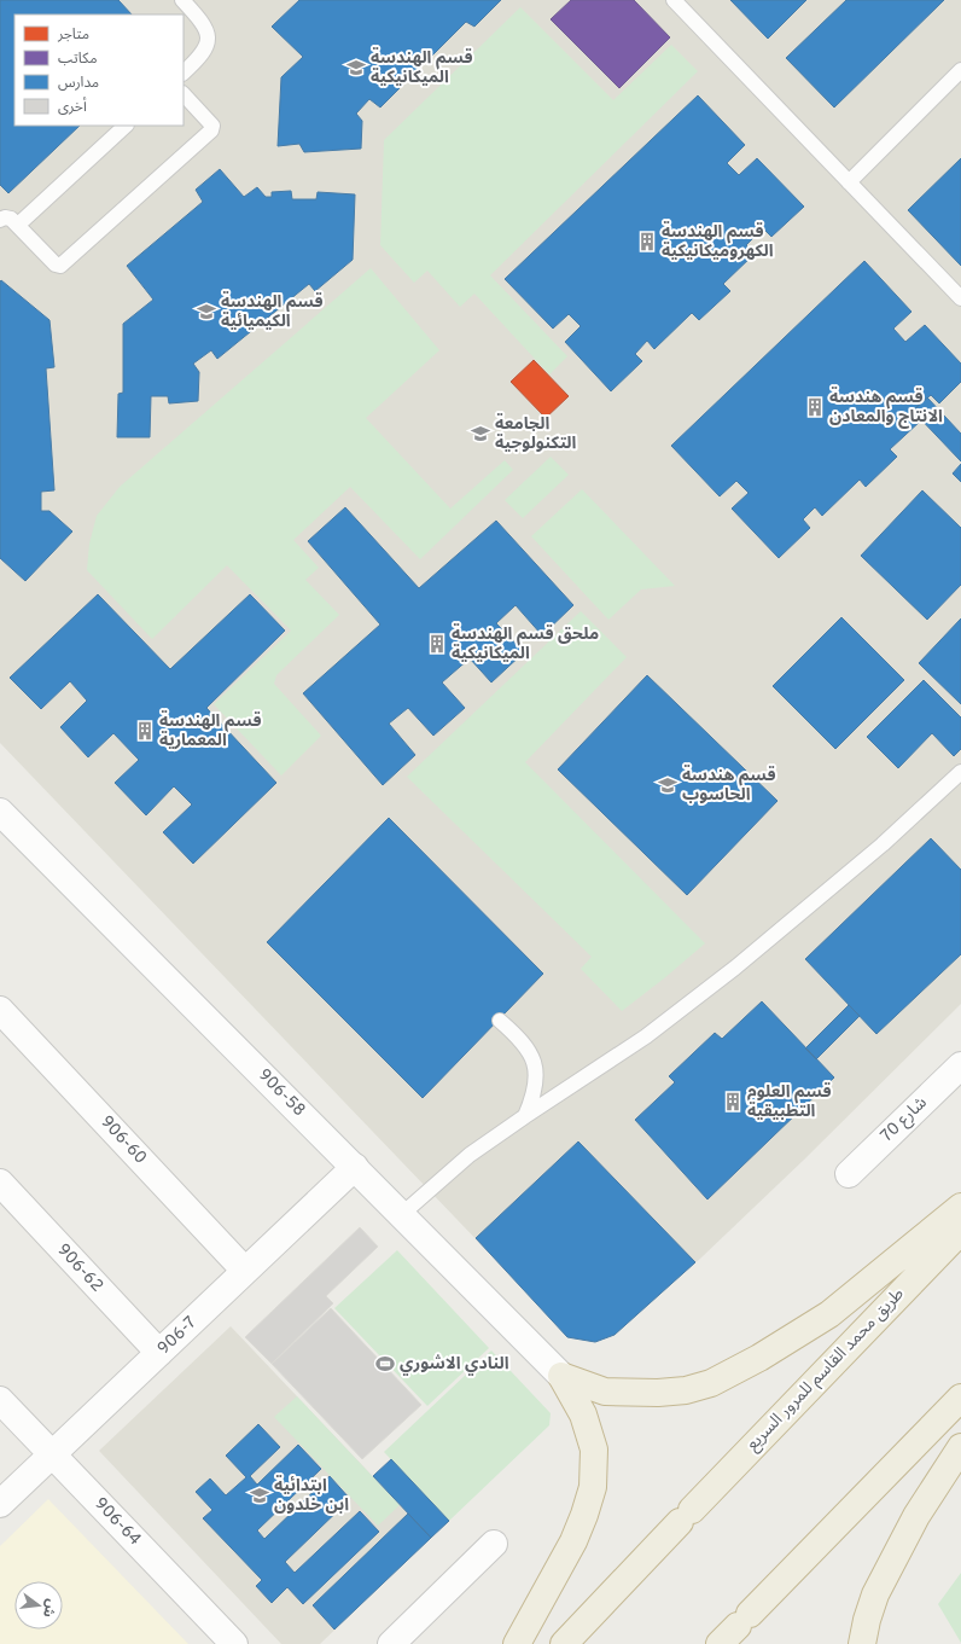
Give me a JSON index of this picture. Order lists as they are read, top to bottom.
{
  "streets": {
    "highway": ["طريق محمد القاسم للمرور السريع"],
    "street": [
      "906-58",
      "شارع 70",
      "906-60",
      "906-62",
      "906-7",
      "906-64"
    ]
  },
  "crossings": [
    ["906-58", "906-7"],
    ["906-60", "906-7"],
    ["906-62", "906-7"],
    ["906-7", "906-64"]
  ],
  "places": {
    "school or university": [
      "قسم الهندسة الميكانيكية",
      "قسم الهندسة الكيميائية",
      "الجامعة التكنولوجية",
      "قسم هندسة الحاسوب",
      "ابتدائية ابن خلدون"
    ],
    "building": [
      "قسم الهندسة الكهروميكانيكية",
      "قسم هندسة الانتاج والمعادن",
      "ملحق قسم الهندسة الميكانيكية",
      "قسم الهندسة المعمارية",
      "قسم العلوم التطبيقية"
    ],
    "sports": ["النادي الاشوري"]
  },
  "legend": [
    "متاجر",
    "مكاتب",
    "مدارس",
    "أخرى"
  ],
  "north": "right"
}
